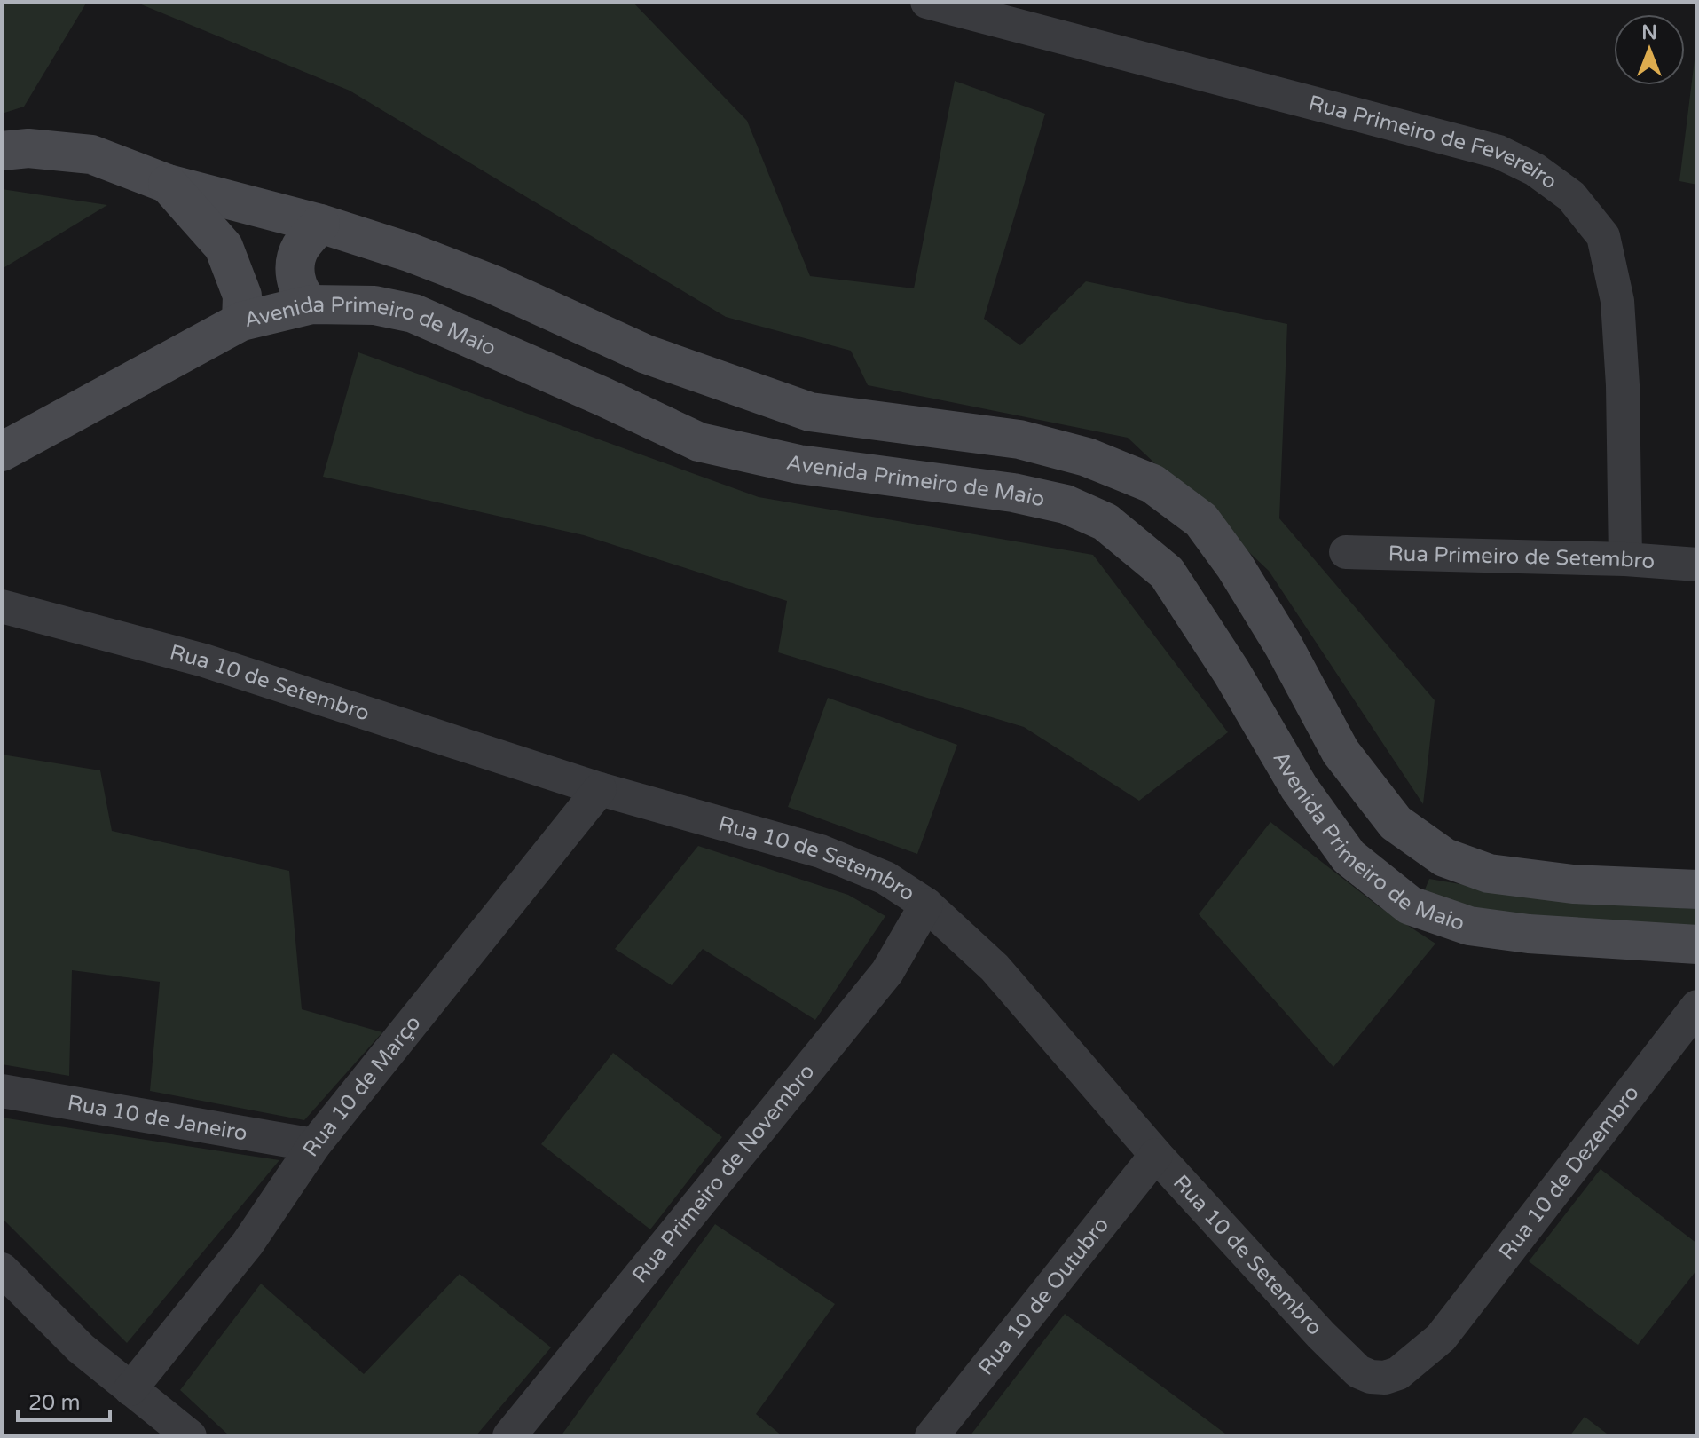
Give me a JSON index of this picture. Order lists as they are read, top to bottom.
{
  "streets": {
    "main road": ["Avenida Primeiro de Maio"],
    "street": [
      "Rua Primeiro de Fevereiro",
      "Rua Primeiro de Setembro",
      "Rua 10 de Setembro",
      "Rua 10 de Março",
      "Rua 10 de Janeiro",
      "Rua 10 de Dezembro",
      "Rua Primeiro de Novembro",
      "Rua 10 de Outubro"
    ]
  },
  "crossings": [
    ["Rua Primeiro de Fevereiro", "Rua Primeiro de Setembro"],
    ["Rua 10 de Setembro", "Rua 10 de Março"],
    ["Rua 10 de Setembro", "Rua 10 de Dezembro"],
    ["Rua 10 de Setembro", "Rua Primeiro de Novembro"],
    ["Rua 10 de Setembro", "Rua 10 de Outubro"],
    ["Rua 10 de Março", "Rua 10 de Janeiro"]
  ],
  "scale_bar": "20 m",
  "north": "top"
}
